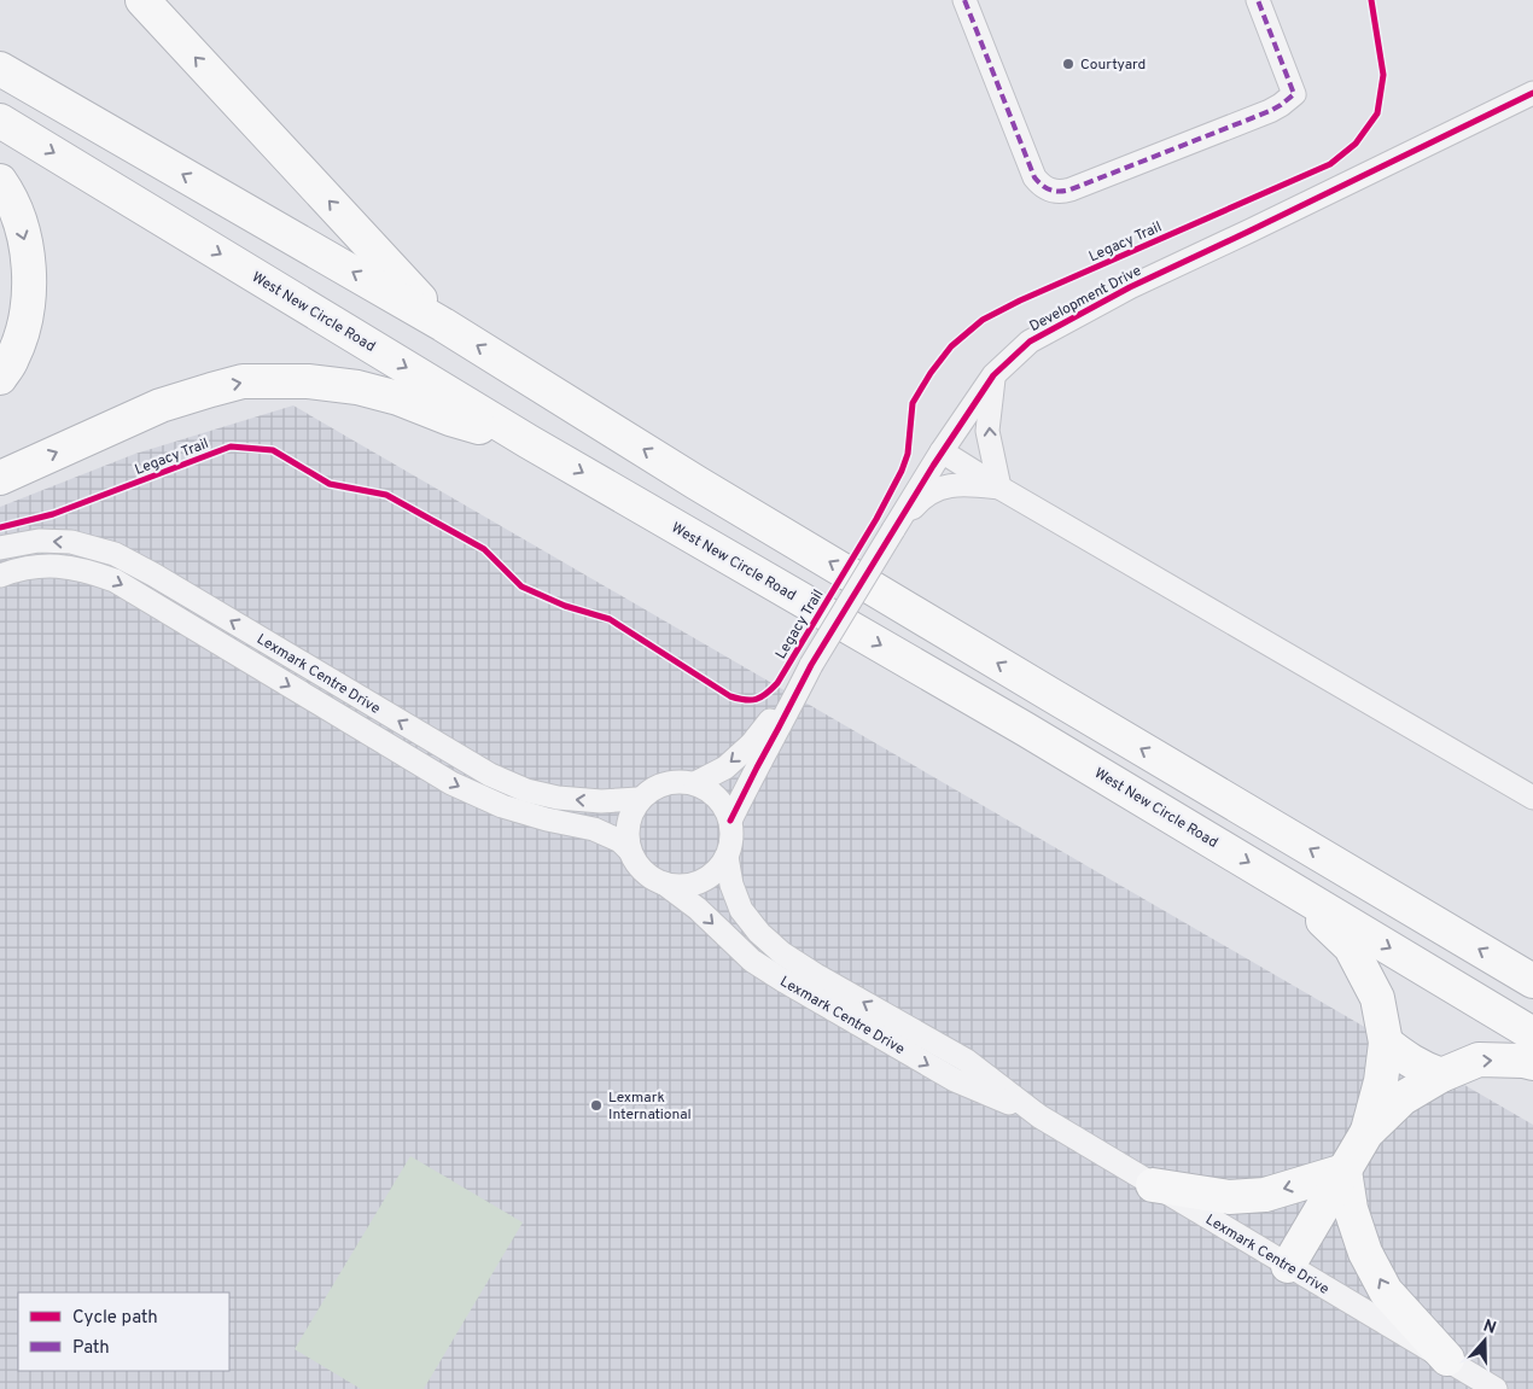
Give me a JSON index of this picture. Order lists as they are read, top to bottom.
{
  "streets": {
    "highway": ["West New Circle Road"],
    "street": ["Development Drive", "Lexmark Centre Drive"],
    "cycle path": ["Legacy Trail"]
  },
  "crossings": [
    ["Development Drive", "Lexmark Centre Drive"]
  ],
  "places": ["Courtyard", "Lexmark International"],
  "legend": ["Cycle path", "Path"],
  "north": "top"
}
